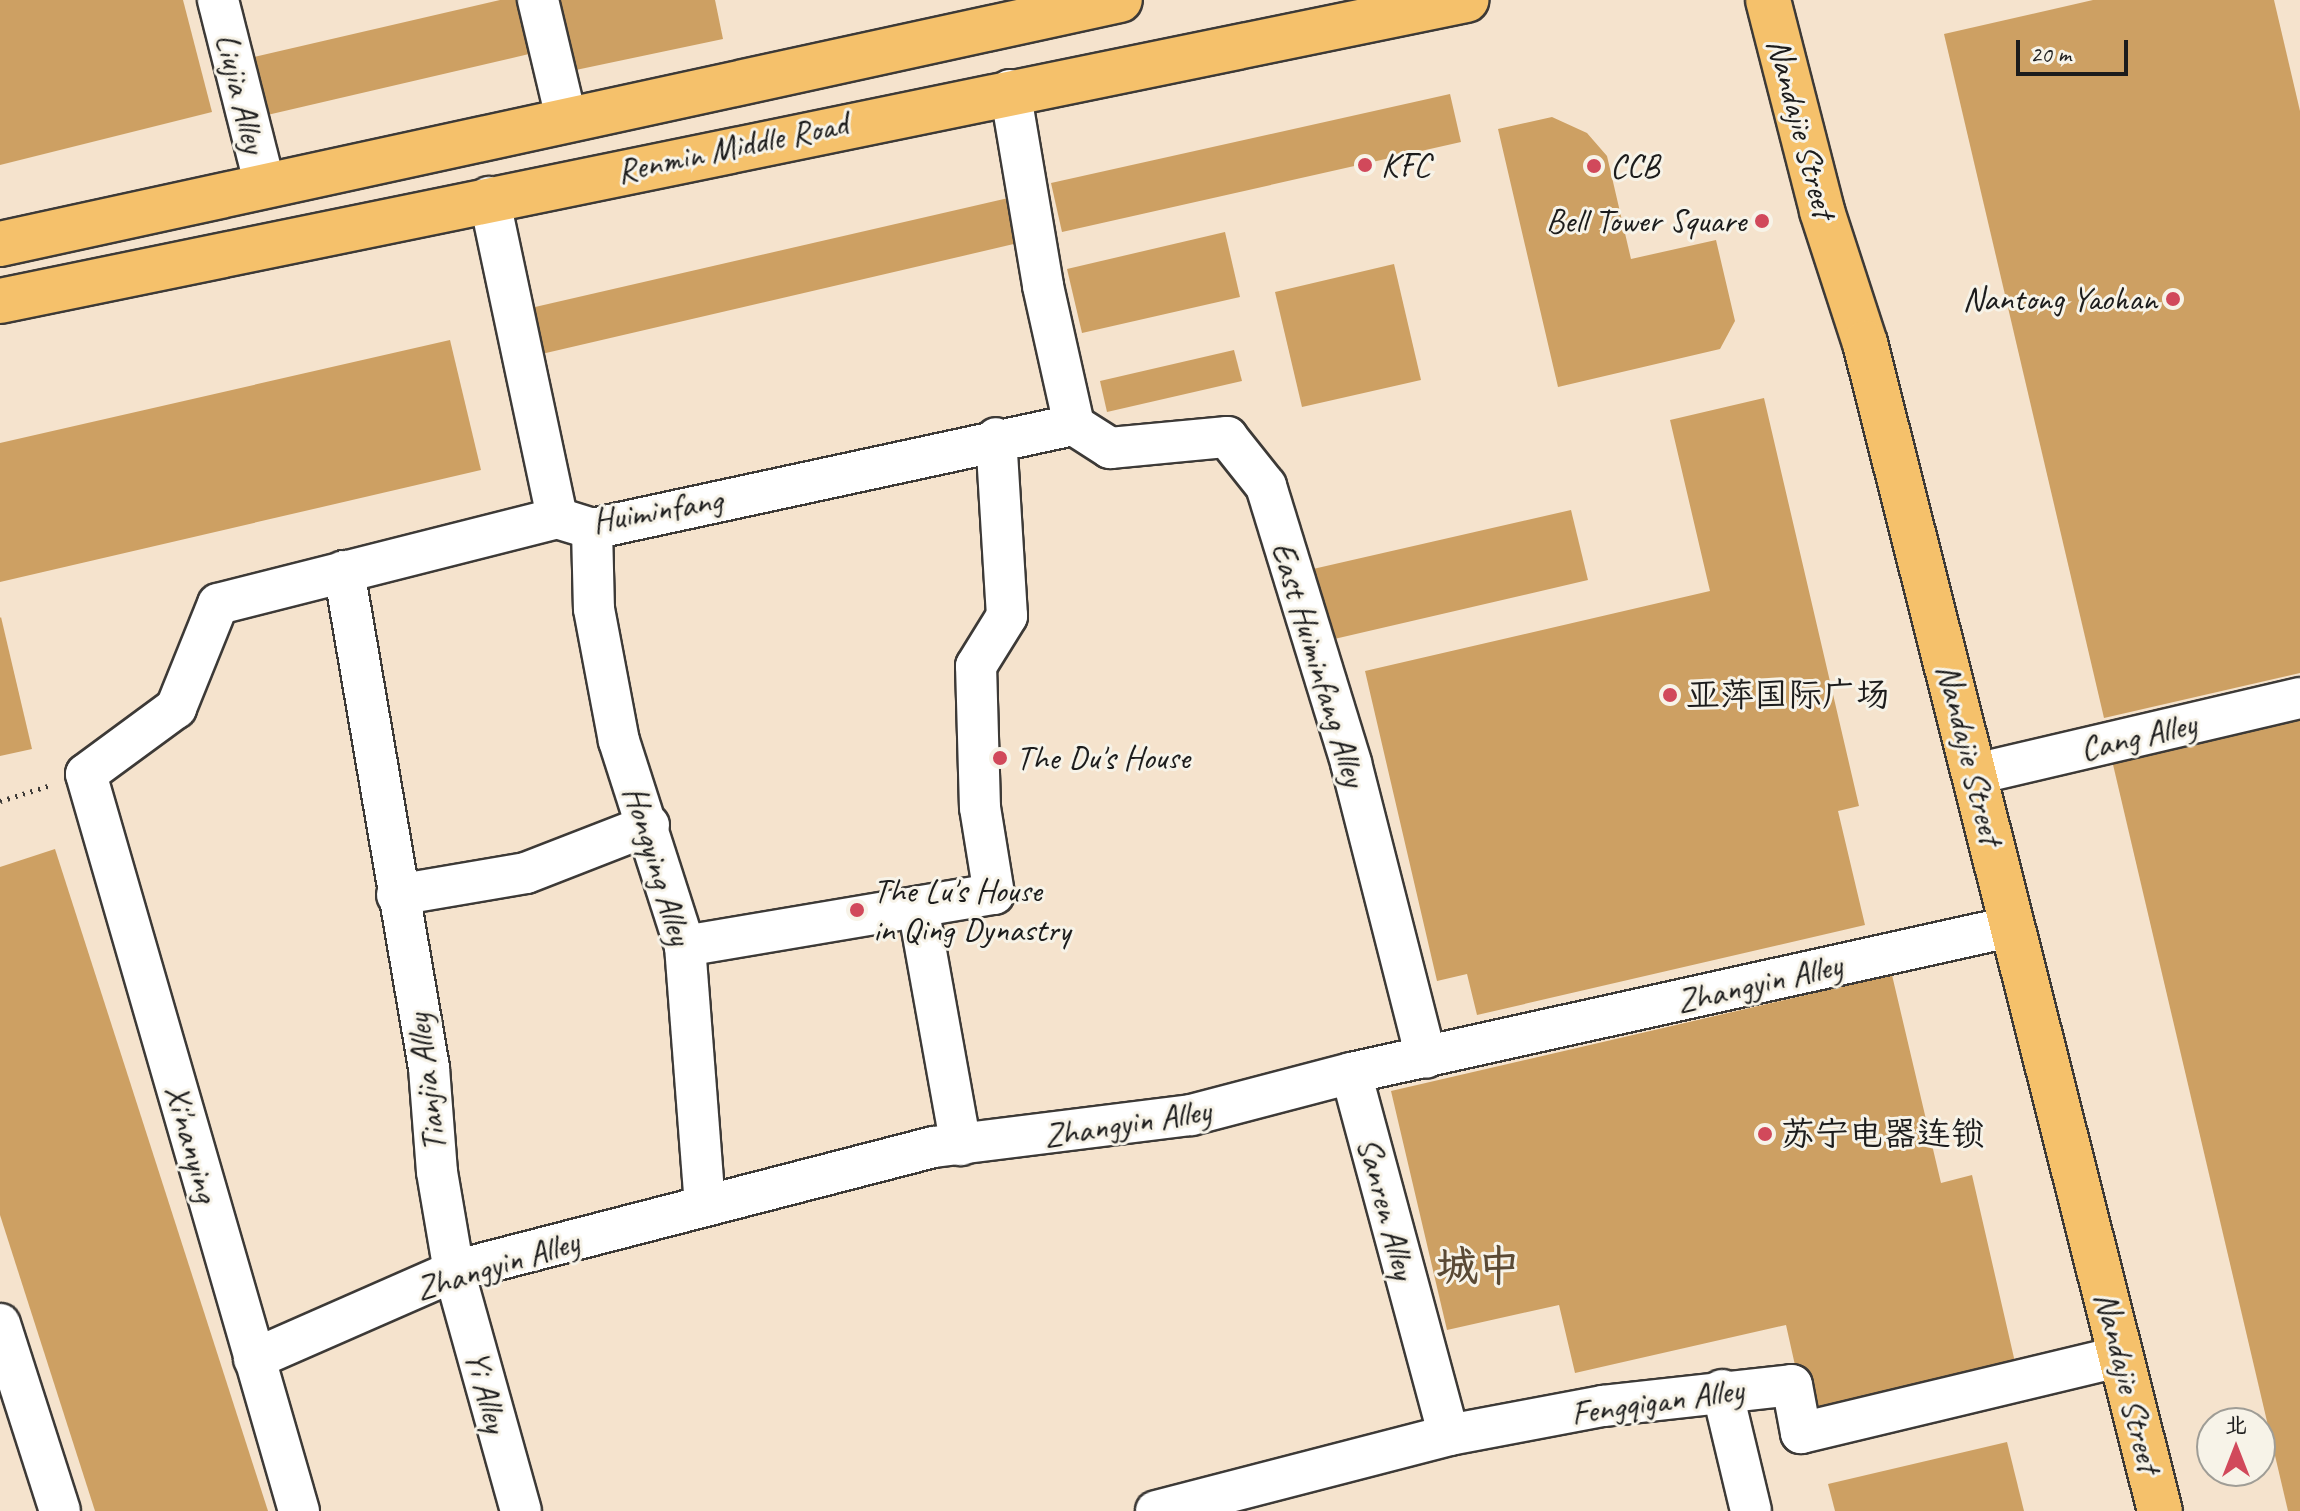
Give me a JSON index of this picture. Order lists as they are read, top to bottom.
{
  "streets": {
    "main road": ["Nandajie Street", "Renmin Middle Road"],
    "street": [
      "Liujia Alley",
      "Huiminfang",
      "East Huiminfang Alley",
      "Cang Alley",
      "Hongying Alley",
      "Zhangyin Alley",
      "Tianjia Alley",
      "Xi'nanying",
      "Sanren Alley",
      "Yi Alley",
      "Fengqigan Alley"
    ]
  },
  "crossings": [
    ["Liujia Alley", "Renmin Middle Road"],
    ["Nandajie Street", "Cang Alley"],
    ["Nandajie Street", "Zhangyin Alley"],
    ["Nandajie Street", "Fengqigan Alley"],
    ["Renmin Middle Road", "Hongying Alley"],
    ["Huiminfang", "East Huiminfang Alley"],
    ["Huiminfang", "Hongying Alley"],
    ["Huiminfang", "Tianjia Alley"],
    ["Huiminfang", "Xi'nanying"],
    ["East Huiminfang Alley", "Zhangyin Alley"],
    ["Hongying Alley", "Zhangyin Alley"],
    ["Zhangyin Alley", "Tianjia Alley"],
    ["Zhangyin Alley", "Xi'nanying"],
    ["Zhangyin Alley", "Sanren Alley"],
    ["Zhangyin Alley", "Yi Alley"],
    ["Tianjia Alley", "Yi Alley"],
    ["Sanren Alley", "Fengqigan Alley"]
  ],
  "districts": ["城中"],
  "places": [
    "KFC",
    "CCB",
    "Bell Tower Square",
    "Nantong Yaohan",
    "亚萍国际广场",
    "The Du's House",
    "The Lu's House in Qing Dynastry",
    "苏宁电器连锁"
  ],
  "scale_bar": "20 m",
  "north": "top"
}
